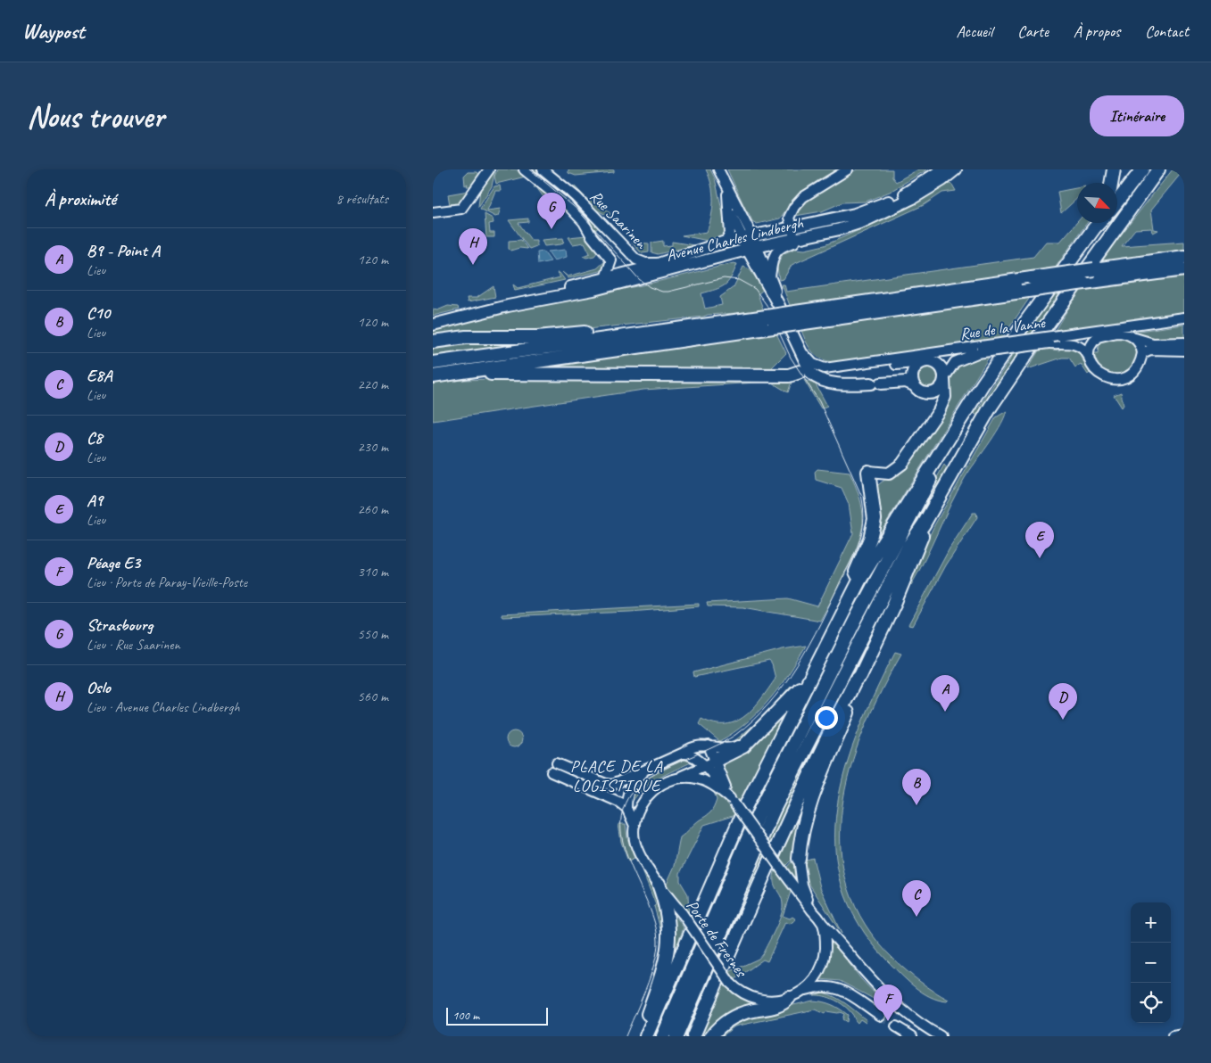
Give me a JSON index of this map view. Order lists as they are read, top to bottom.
{
  "streets": {
    "main road": ["Avenue Charles Lindbergh"],
    "street": ["Rue Saarinen", "Rue de la Vanne", "Porte de Fresnes"]
  },
  "crossings": [
    ["Rue Saarinen", "Avenue Charles Lindbergh"]
  ],
  "districts": ["PLACE DE LA LOGISTIQUE"],
  "scale_bar": "100 m",
  "north": "bottom right",
  "page": {
    "header": "Waypost",
    "nav": [
      "Accueil",
      "Carte",
      "À propos",
      "Contact"
    ],
    "buttons": "Itinéraire",
    "title": "Nous trouver",
    "heading": ["À proximité", "8 résultats"],
    "pins": [
      "G",
      "H",
      "E",
      "A",
      "D",
      "B",
      "C",
      "F"
    ],
    "list": [
      {
        "mark": "A",
        "name": "B9 - Point A",
        "note": "Lieu",
        "value": "120 m"
      },
      {
        "mark": "B",
        "name": "C10",
        "note": "Lieu",
        "value": "120 m"
      },
      {
        "mark": "C",
        "name": "E8A",
        "note": "Lieu",
        "value": "220 m"
      },
      {
        "mark": "D",
        "name": "C8",
        "note": "Lieu",
        "value": "230 m"
      },
      {
        "mark": "E",
        "name": "A9",
        "note": "Lieu",
        "value": "260 m"
      },
      {
        "mark": "F",
        "name": "Péage E3",
        "note": "Lieu · Porte de Paray-Vieille-Poste",
        "value": "310 m"
      },
      {
        "mark": "G",
        "name": "Strasbourg",
        "note": "Lieu · Rue Saarinen",
        "value": "550 m"
      },
      {
        "mark": "H",
        "name": "Oslo",
        "note": "Lieu · Avenue Charles Lindbergh",
        "value": "560 m"
      }
    ],
    "map_buttons": ["+", "−"],
    "scale": "100 m"
  }
}
